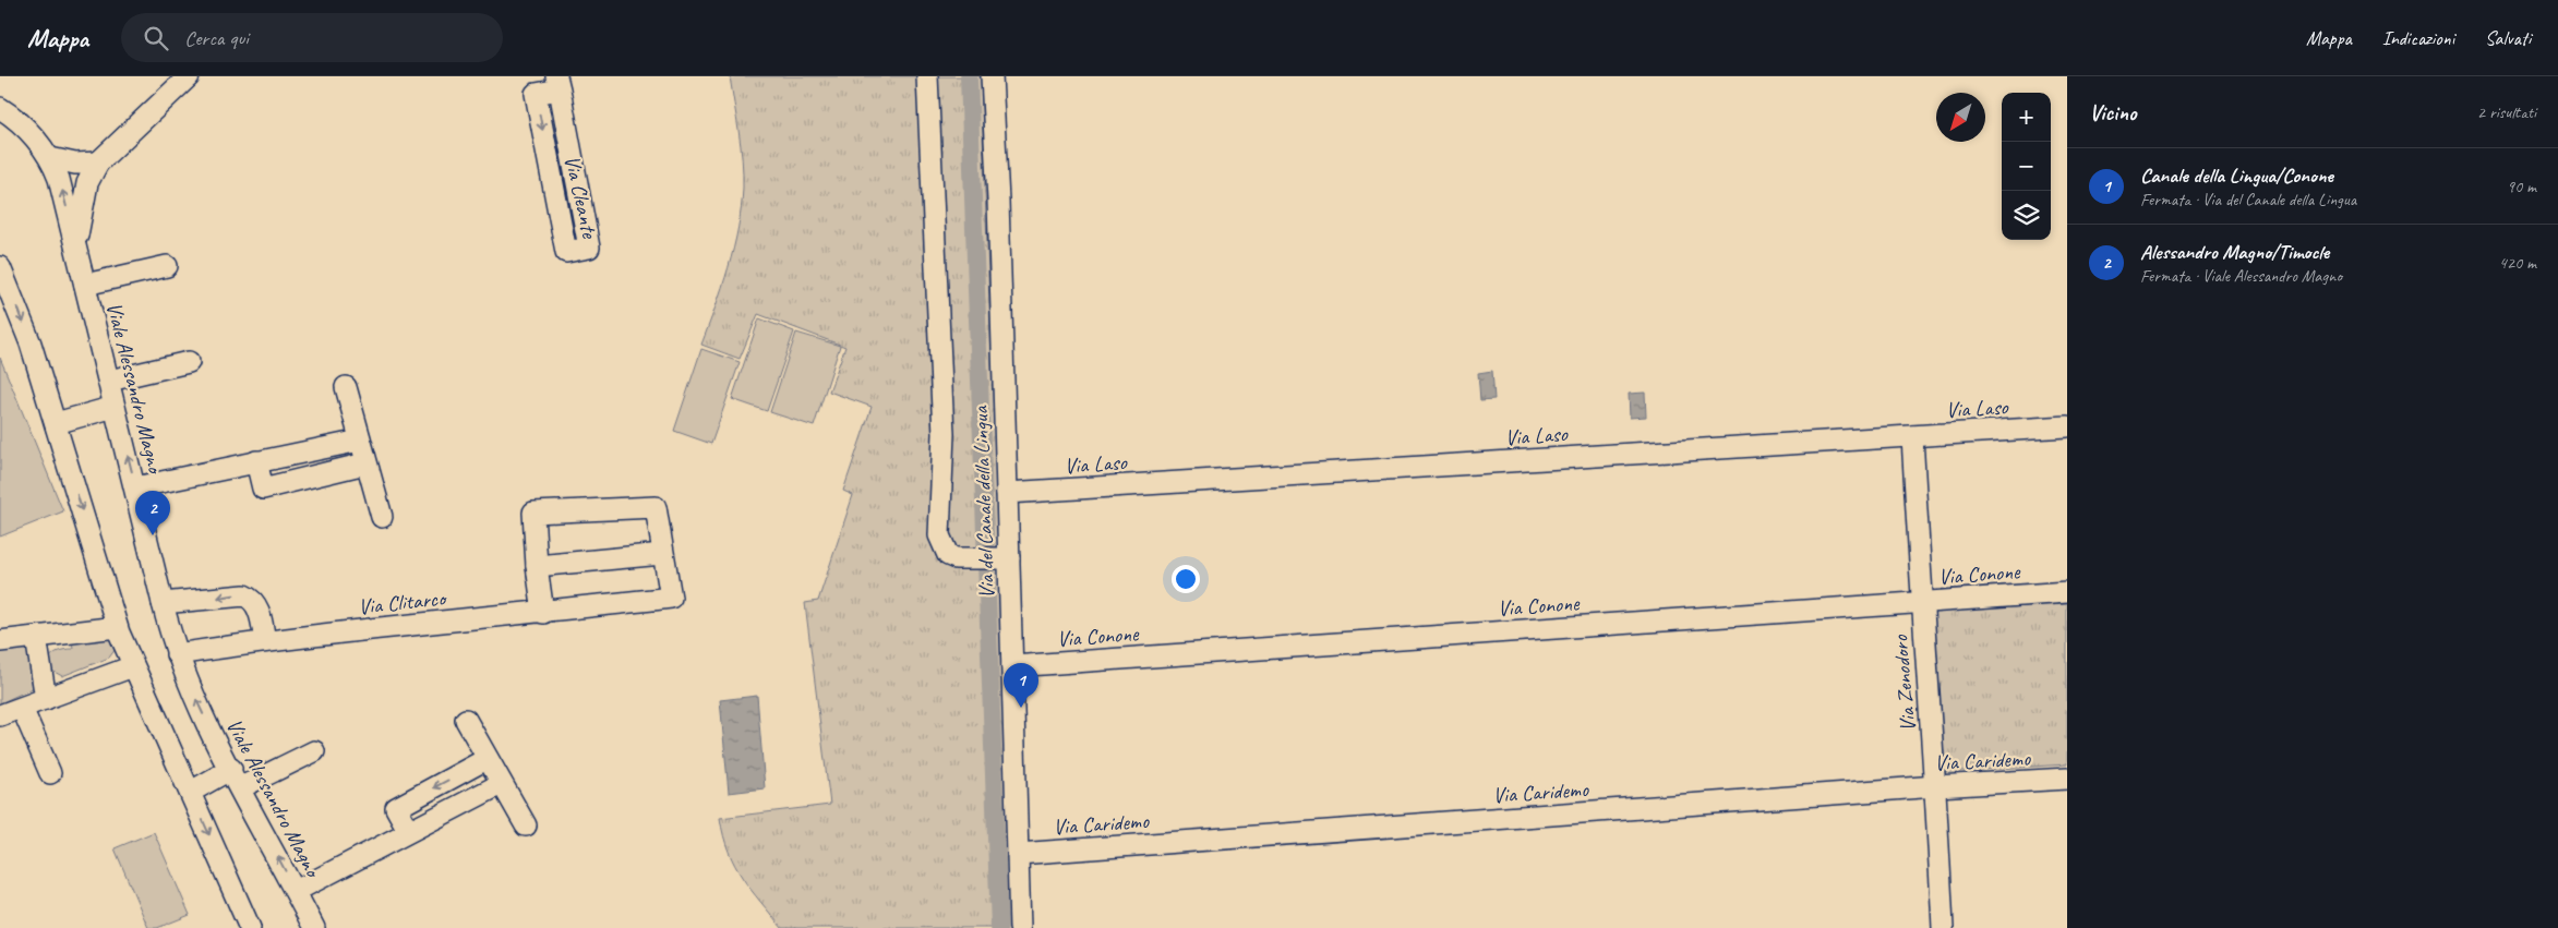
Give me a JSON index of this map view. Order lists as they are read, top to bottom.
{
  "streets": {
    "street": [
      "Via Cleante",
      "Viale Alessandro Magno",
      "Via Laso",
      "Via del Canale della Lingua",
      "Via Conone",
      "Via Clitarco",
      "Via Zenodoro",
      "Via Caridemo"
    ]
  },
  "crossings": [
    ["Viale Alessandro Magno", "Via Clitarco"],
    ["Via Laso", "Via del Canale della Lingua"],
    ["Via Laso", "Via Zenodoro"],
    ["Via del Canale della Lingua", "Via Conone"],
    ["Via del Canale della Lingua", "Via Caridemo"],
    ["Via Conone", "Via Zenodoro"],
    ["Via Zenodoro", "Via Caridemo"]
  ],
  "north": "bottom left",
  "page": {
    "header": "Mappa",
    "search": "Cerca qui",
    "nav": ["Mappa", "Indicazioni", "Salvati"],
    "heading": ["Vicino", "2 risultati"],
    "map_buttons": ["+", "−"],
    "list": [
      {
        "mark": "1",
        "name": "Canale della Lingua/Conone",
        "note": "Fermata · Via del Canale della Lingua",
        "value": "90 m"
      },
      {
        "mark": "2",
        "name": "Alessandro Magno/Timocle",
        "note": "Fermata · Viale Alessandro Magno",
        "value": "420 m"
      }
    ],
    "pins": ["2", "1"]
  }
}
